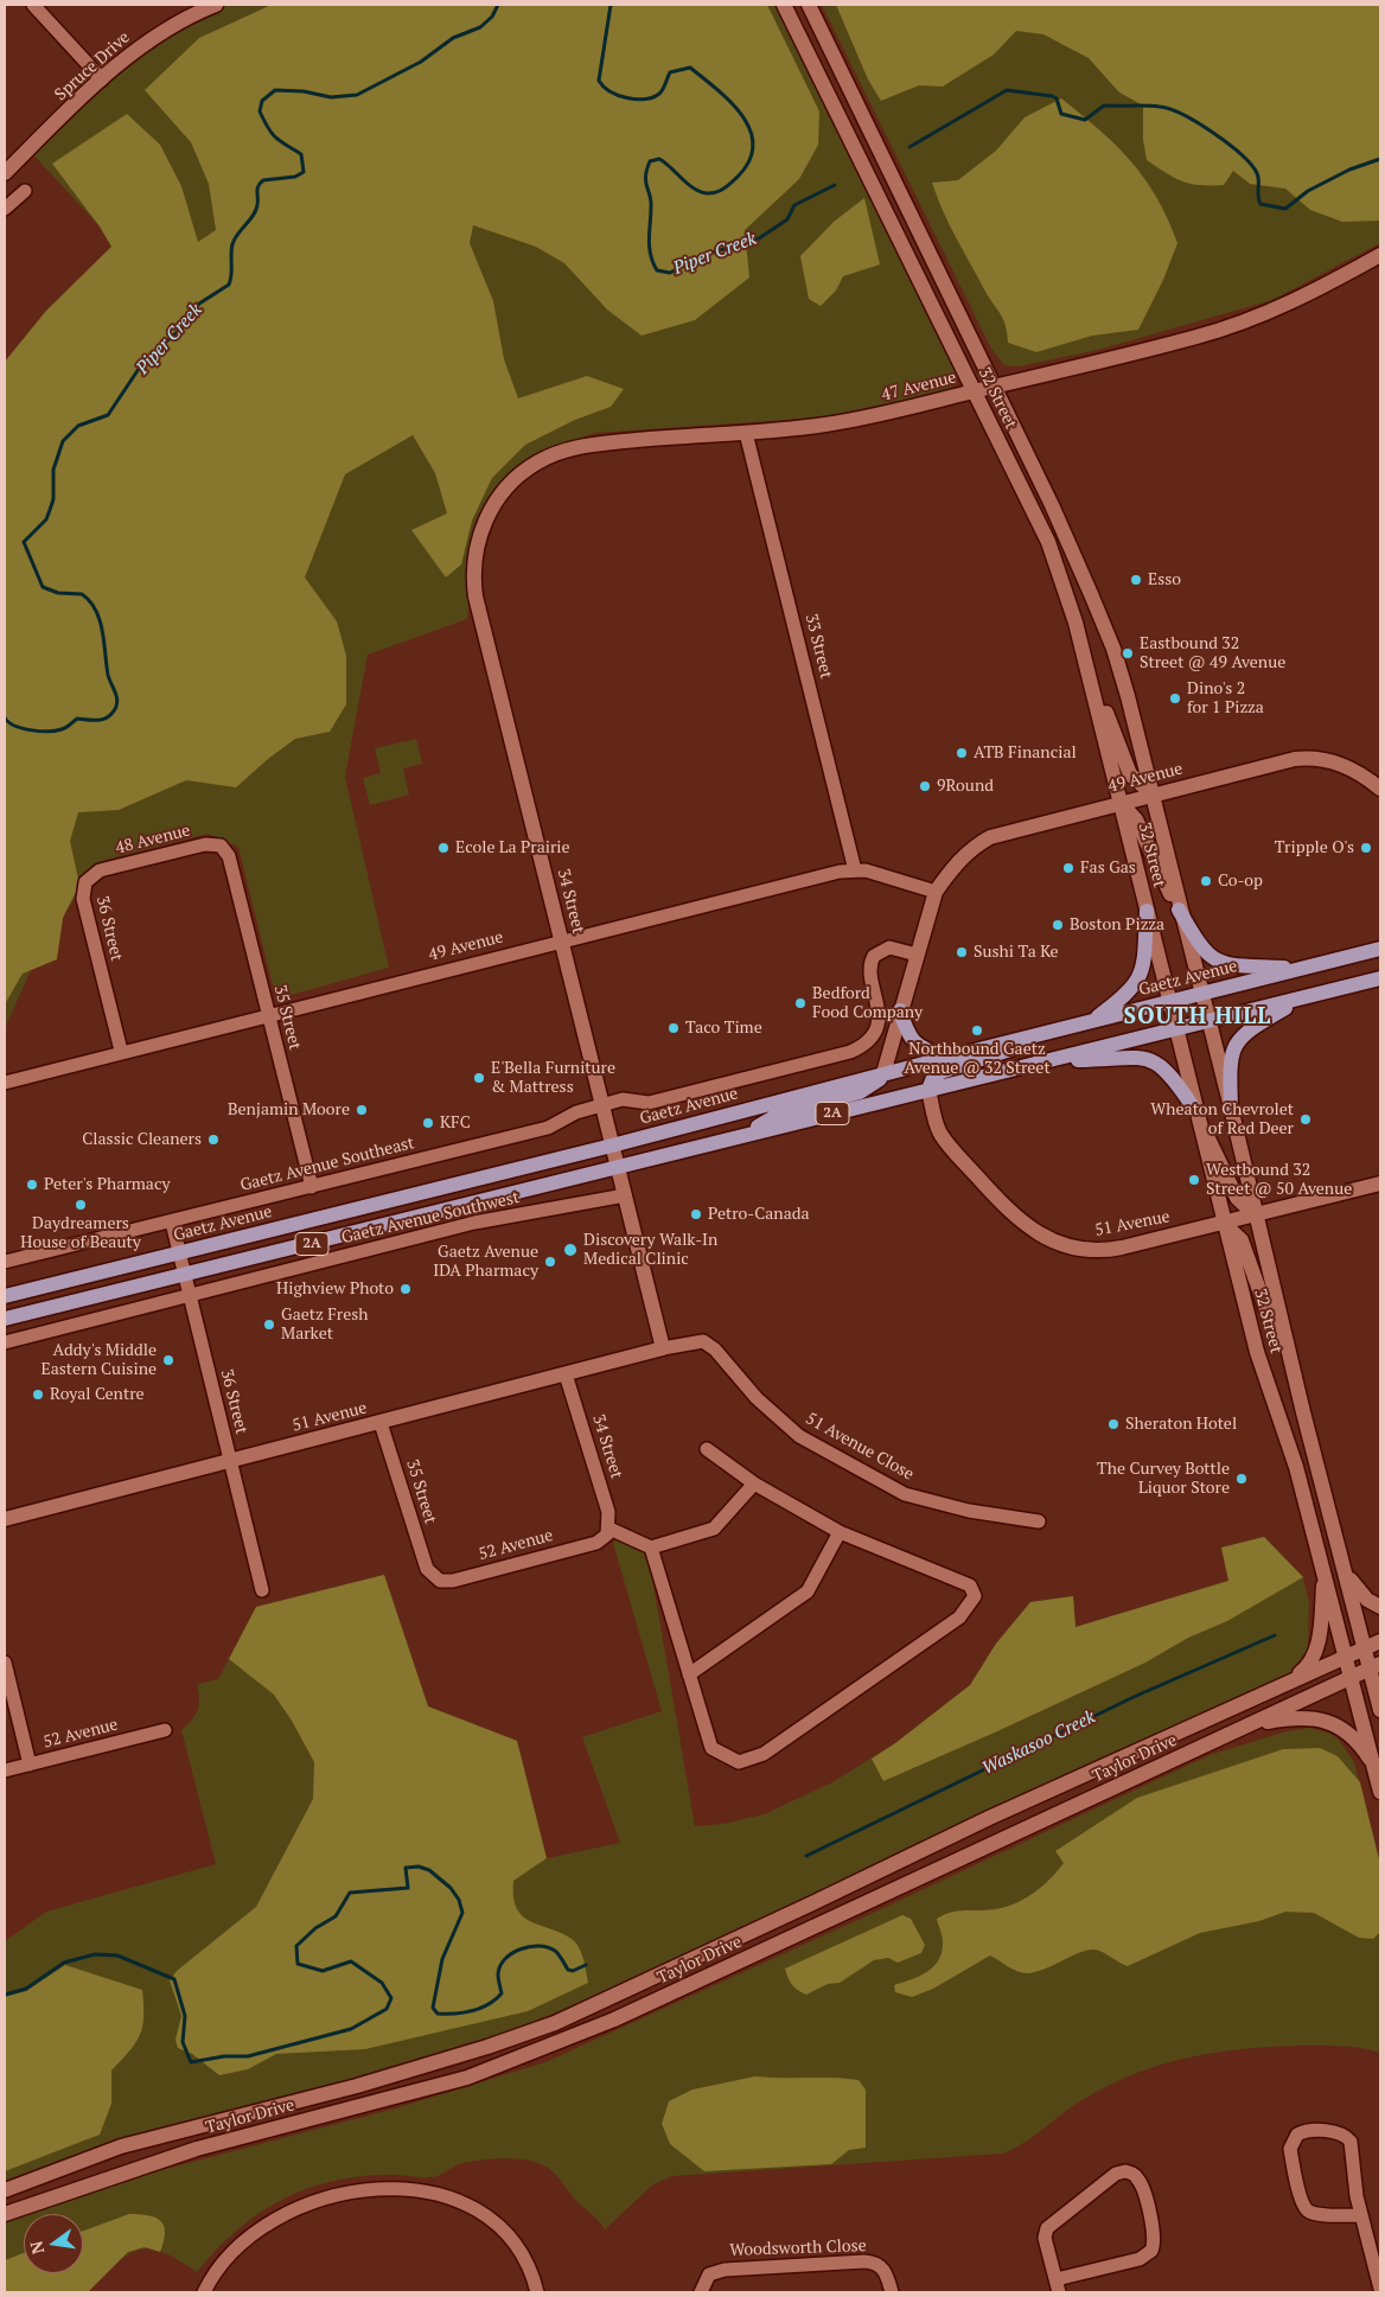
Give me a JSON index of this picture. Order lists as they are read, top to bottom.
{
  "streets": {
    "main road": [
      "Spruce Drive",
      "47 Avenue",
      "32 Street",
      "49 Avenue",
      "34 Street",
      "Gaetz Avenue",
      "2A",
      "51 Avenue",
      "Taylor Drive"
    ],
    "street": [
      "33 Street",
      "48 Avenue",
      "36 Street",
      "35 Street",
      "Gaetz Avenue Southeast",
      "Gaetz Avenue Southwest",
      "51 Avenue Close",
      "52 Avenue",
      "Woodsworth Close"
    ]
  },
  "crossings": [
    ["47 Avenue", "32 Street"],
    ["47 Avenue", "33 Street"],
    ["47 Avenue", "34 Street"],
    ["32 Street", "49 Avenue"],
    ["32 Street", "Gaetz Avenue"],
    ["32 Street", "2A"],
    ["32 Street", "51 Avenue"],
    ["32 Street", "Taylor Drive"],
    ["33 Street", "49 Avenue"],
    ["49 Avenue", "34 Street"],
    ["49 Avenue", "36 Street"],
    ["49 Avenue", "Gaetz Avenue"],
    ["49 Avenue", "35 Street"],
    ["49 Avenue", "Gaetz Avenue Southeast"],
    ["48 Avenue", "36 Street"],
    ["48 Avenue", "35 Street"],
    ["34 Street", "Gaetz Avenue"],
    ["34 Street", "2A"],
    ["34 Street", "Gaetz Avenue Southeast"],
    ["34 Street", "Gaetz Avenue Southwest"],
    ["34 Street", "51 Avenue"],
    ["34 Street", "51 Avenue Close"],
    ["34 Street", "52 Avenue"],
    ["36 Street", "Gaetz Avenue"],
    ["36 Street", "2A"],
    ["36 Street", "Gaetz Avenue Southeast"],
    ["36 Street", "Gaetz Avenue Southwest"],
    ["36 Street", "51 Avenue"],
    ["35 Street", "Gaetz Avenue Southeast"],
    ["35 Street", "51 Avenue"],
    ["35 Street", "52 Avenue"],
    ["2A", "51 Avenue"],
    ["51 Avenue", "51 Avenue Close"]
  ],
  "districts": ["SOUTH HILL"],
  "water": ["Piper Creek", "Waskasoo Creek"],
  "places": [
    "Esso",
    "Eastbound 32 Street @ 49 Avenue",
    "Dino's 2 for 1 Pizza",
    "ATB Financial",
    "9Round",
    "Ecole La Prairie",
    "Tripple O's",
    "Fas Gas",
    "Co-op",
    "Boston Pizza",
    "Sushi Ta Ke",
    "Bedford Food Company",
    "Taco Time",
    "Northbound Gaetz Avenue @ 32 Street",
    "E'Bella Furniture & Mattress",
    "Benjamin Moore",
    "Wheaton Chevrolet of Red Deer",
    "KFC",
    "Classic Cleaners",
    "Westbound 32 Street @ 50 Avenue",
    "Peter's Pharmacy",
    "Daydreamers House of Beauty",
    "Petro-Canada",
    "Discovery Walk-In Medical Clinic",
    "Gaetz Avenue IDA Pharmacy",
    "Highview Photo",
    "Gaetz Fresh Market",
    "Addy's Middle Eastern Cuisine",
    "Royal Centre",
    "Sheraton Hotel",
    "The Curvey Bottle Liquor Store"
  ],
  "north": "left"
}
